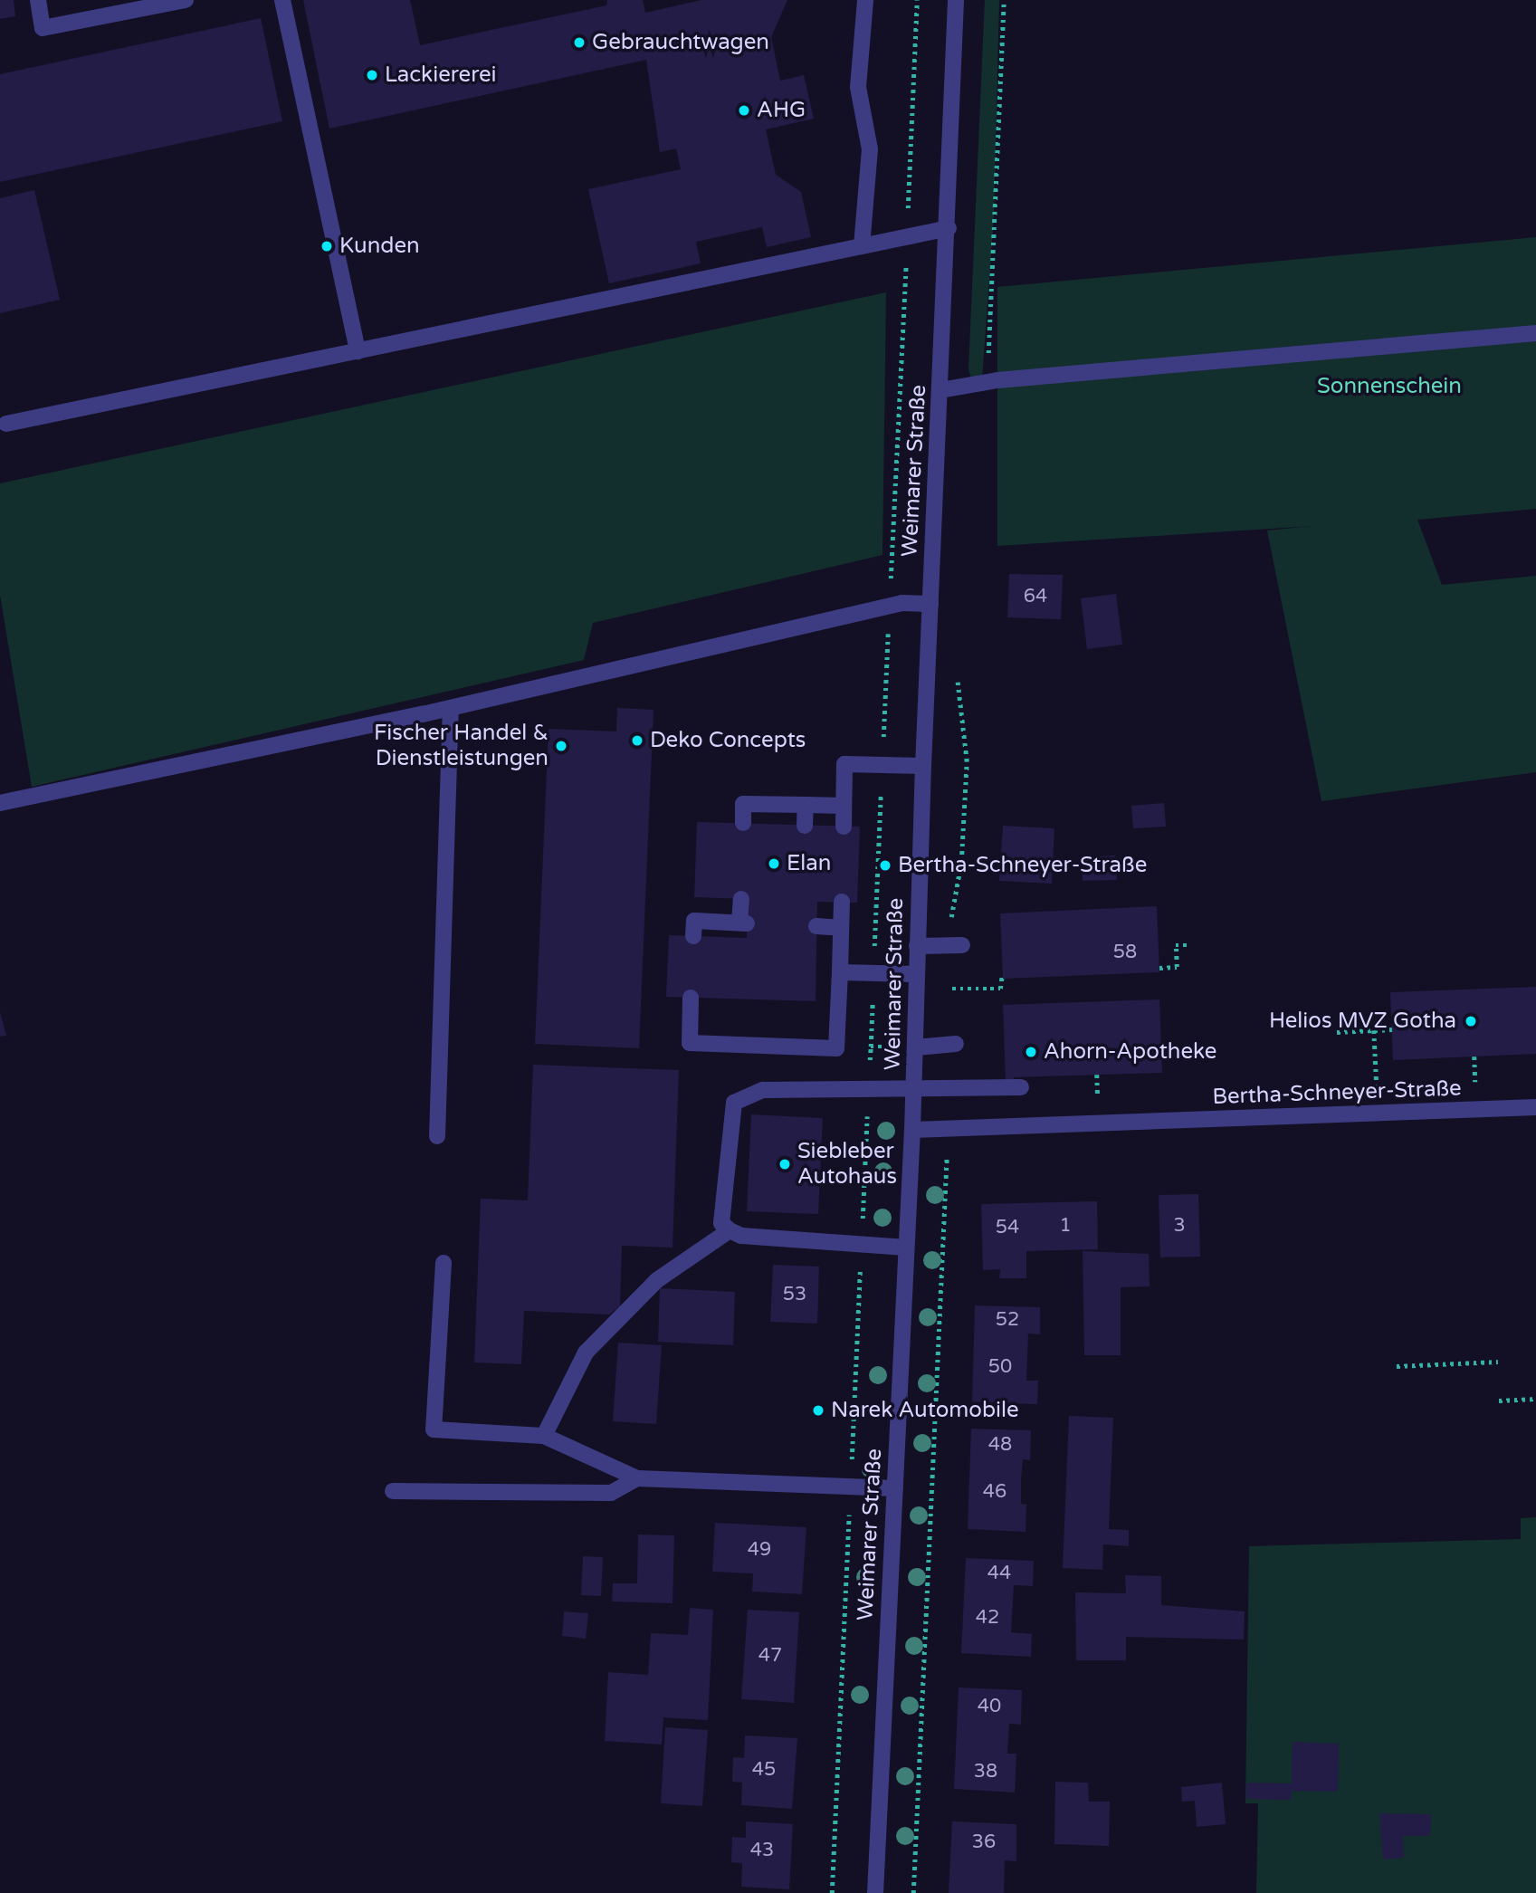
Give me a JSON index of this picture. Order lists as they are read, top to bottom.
{
  "streets": {
    "street": ["Weimarer Straße", "Bertha-Schneyer-Straße"]
  },
  "crossings": [
    ["Weimarer Straße", "Bertha-Schneyer-Straße"]
  ],
  "parks": ["Sonnenschein"],
  "places": [
    "Gebrauchtwagen",
    "Lackiererei",
    "AHG",
    "Kunden",
    "Deko Concepts",
    "Fischer Handel & Dienstleistungen",
    "Elan",
    "Bertha-Schneyer-Straße",
    "Helios MVZ Gotha",
    "Ahorn-Apotheke",
    "Siebleber Autohaus",
    "Narek Automobile"
  ],
  "house_numbers": [
    "64",
    "58",
    "1",
    "3",
    "54",
    "53",
    "52",
    "50",
    "48",
    "46",
    "49",
    "44",
    "42",
    "47",
    "40",
    "45",
    "38",
    "36",
    "43"
  ]
}
